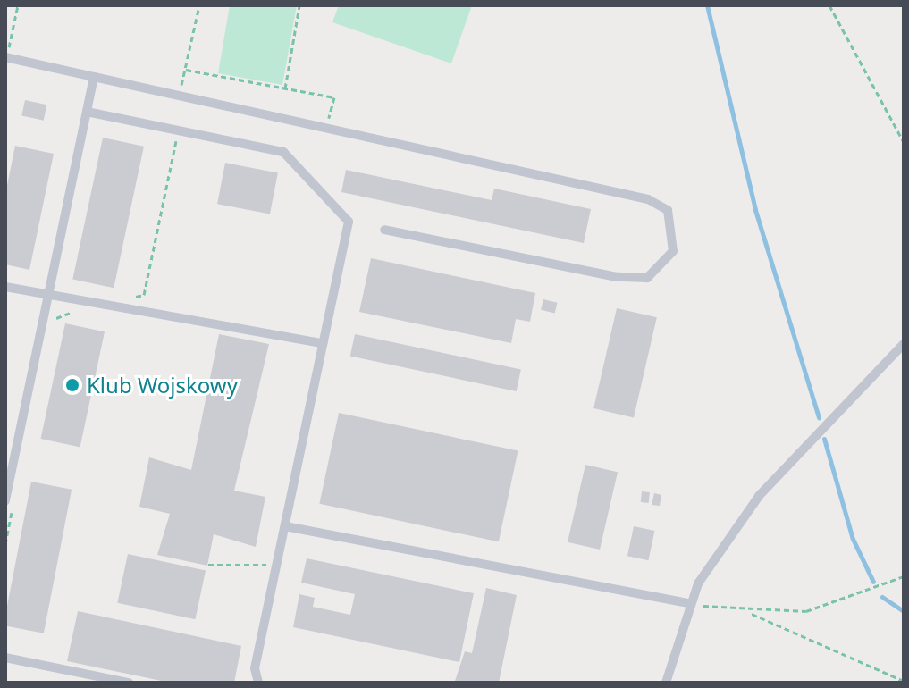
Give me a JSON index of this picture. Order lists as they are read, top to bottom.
{
  "places": ["Klub Wojskowy"]
}
